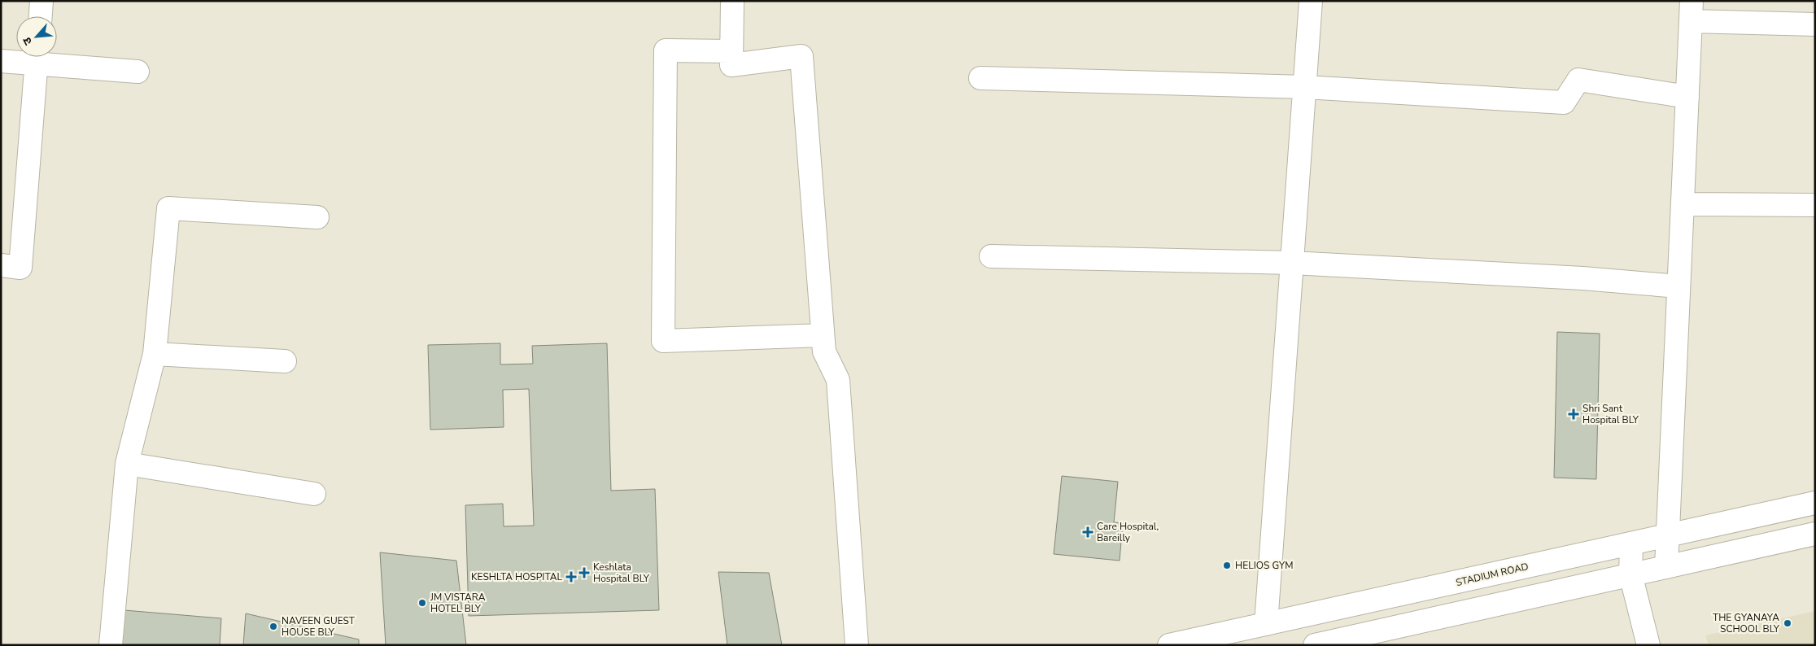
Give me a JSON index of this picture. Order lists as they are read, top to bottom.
{
  "streets": {
    "street": ["STADIUM ROAD"]
  },
  "places": {
    "health": [
      "Shri Sant Hospital BLY",
      "Care Hospital, Bareilly",
      "Keshlata Hospital BLY",
      "KESHLTA HOSPITAL"
    ],
    "other": [
      "HELIOS GYM",
      "JM VISTARA HOTEL BLY",
      "THE GYANAYA SCHOOL BLY",
      "NAVEEN GUEST HOUSE BLY"
    ]
  },
  "north": "bottom left"
}
